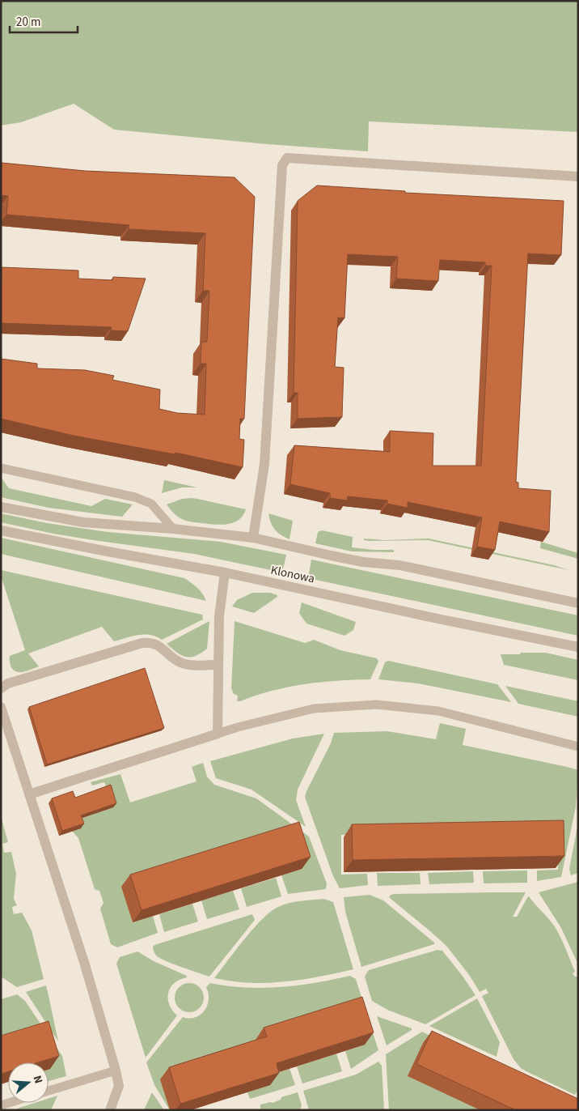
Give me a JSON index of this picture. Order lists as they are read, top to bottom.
{
  "streets": {
    "street": ["Klonowa"]
  },
  "scale_bar": "20 m",
  "north": "right"
}
